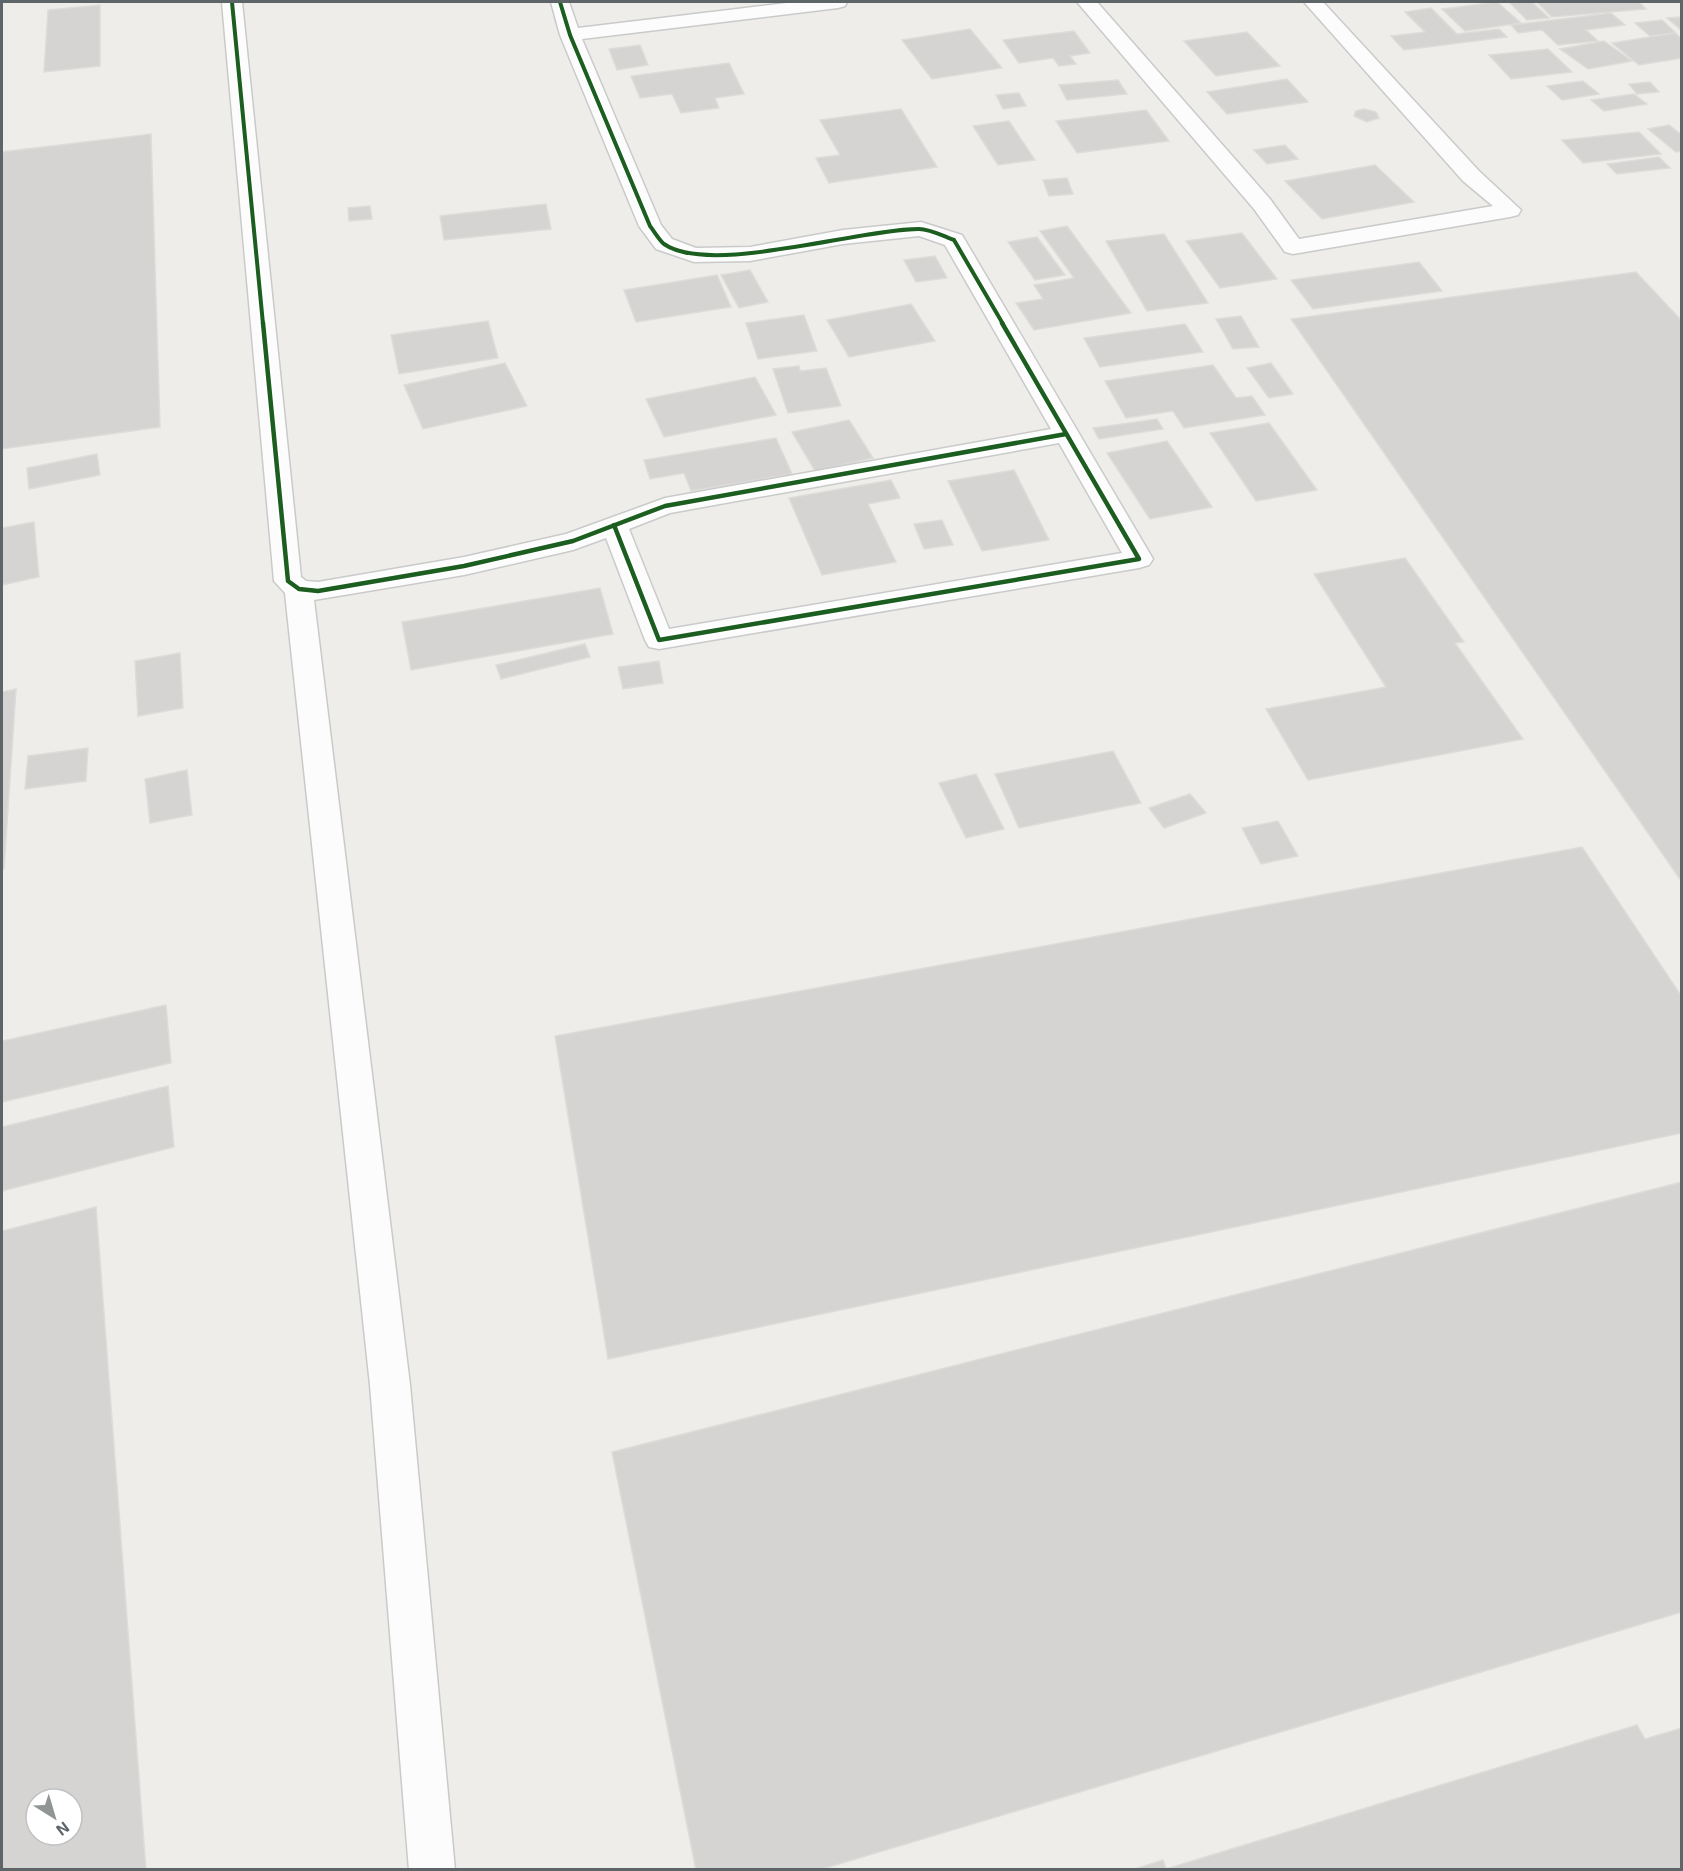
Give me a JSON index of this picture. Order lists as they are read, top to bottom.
{
  "north": "bottom right"
}
